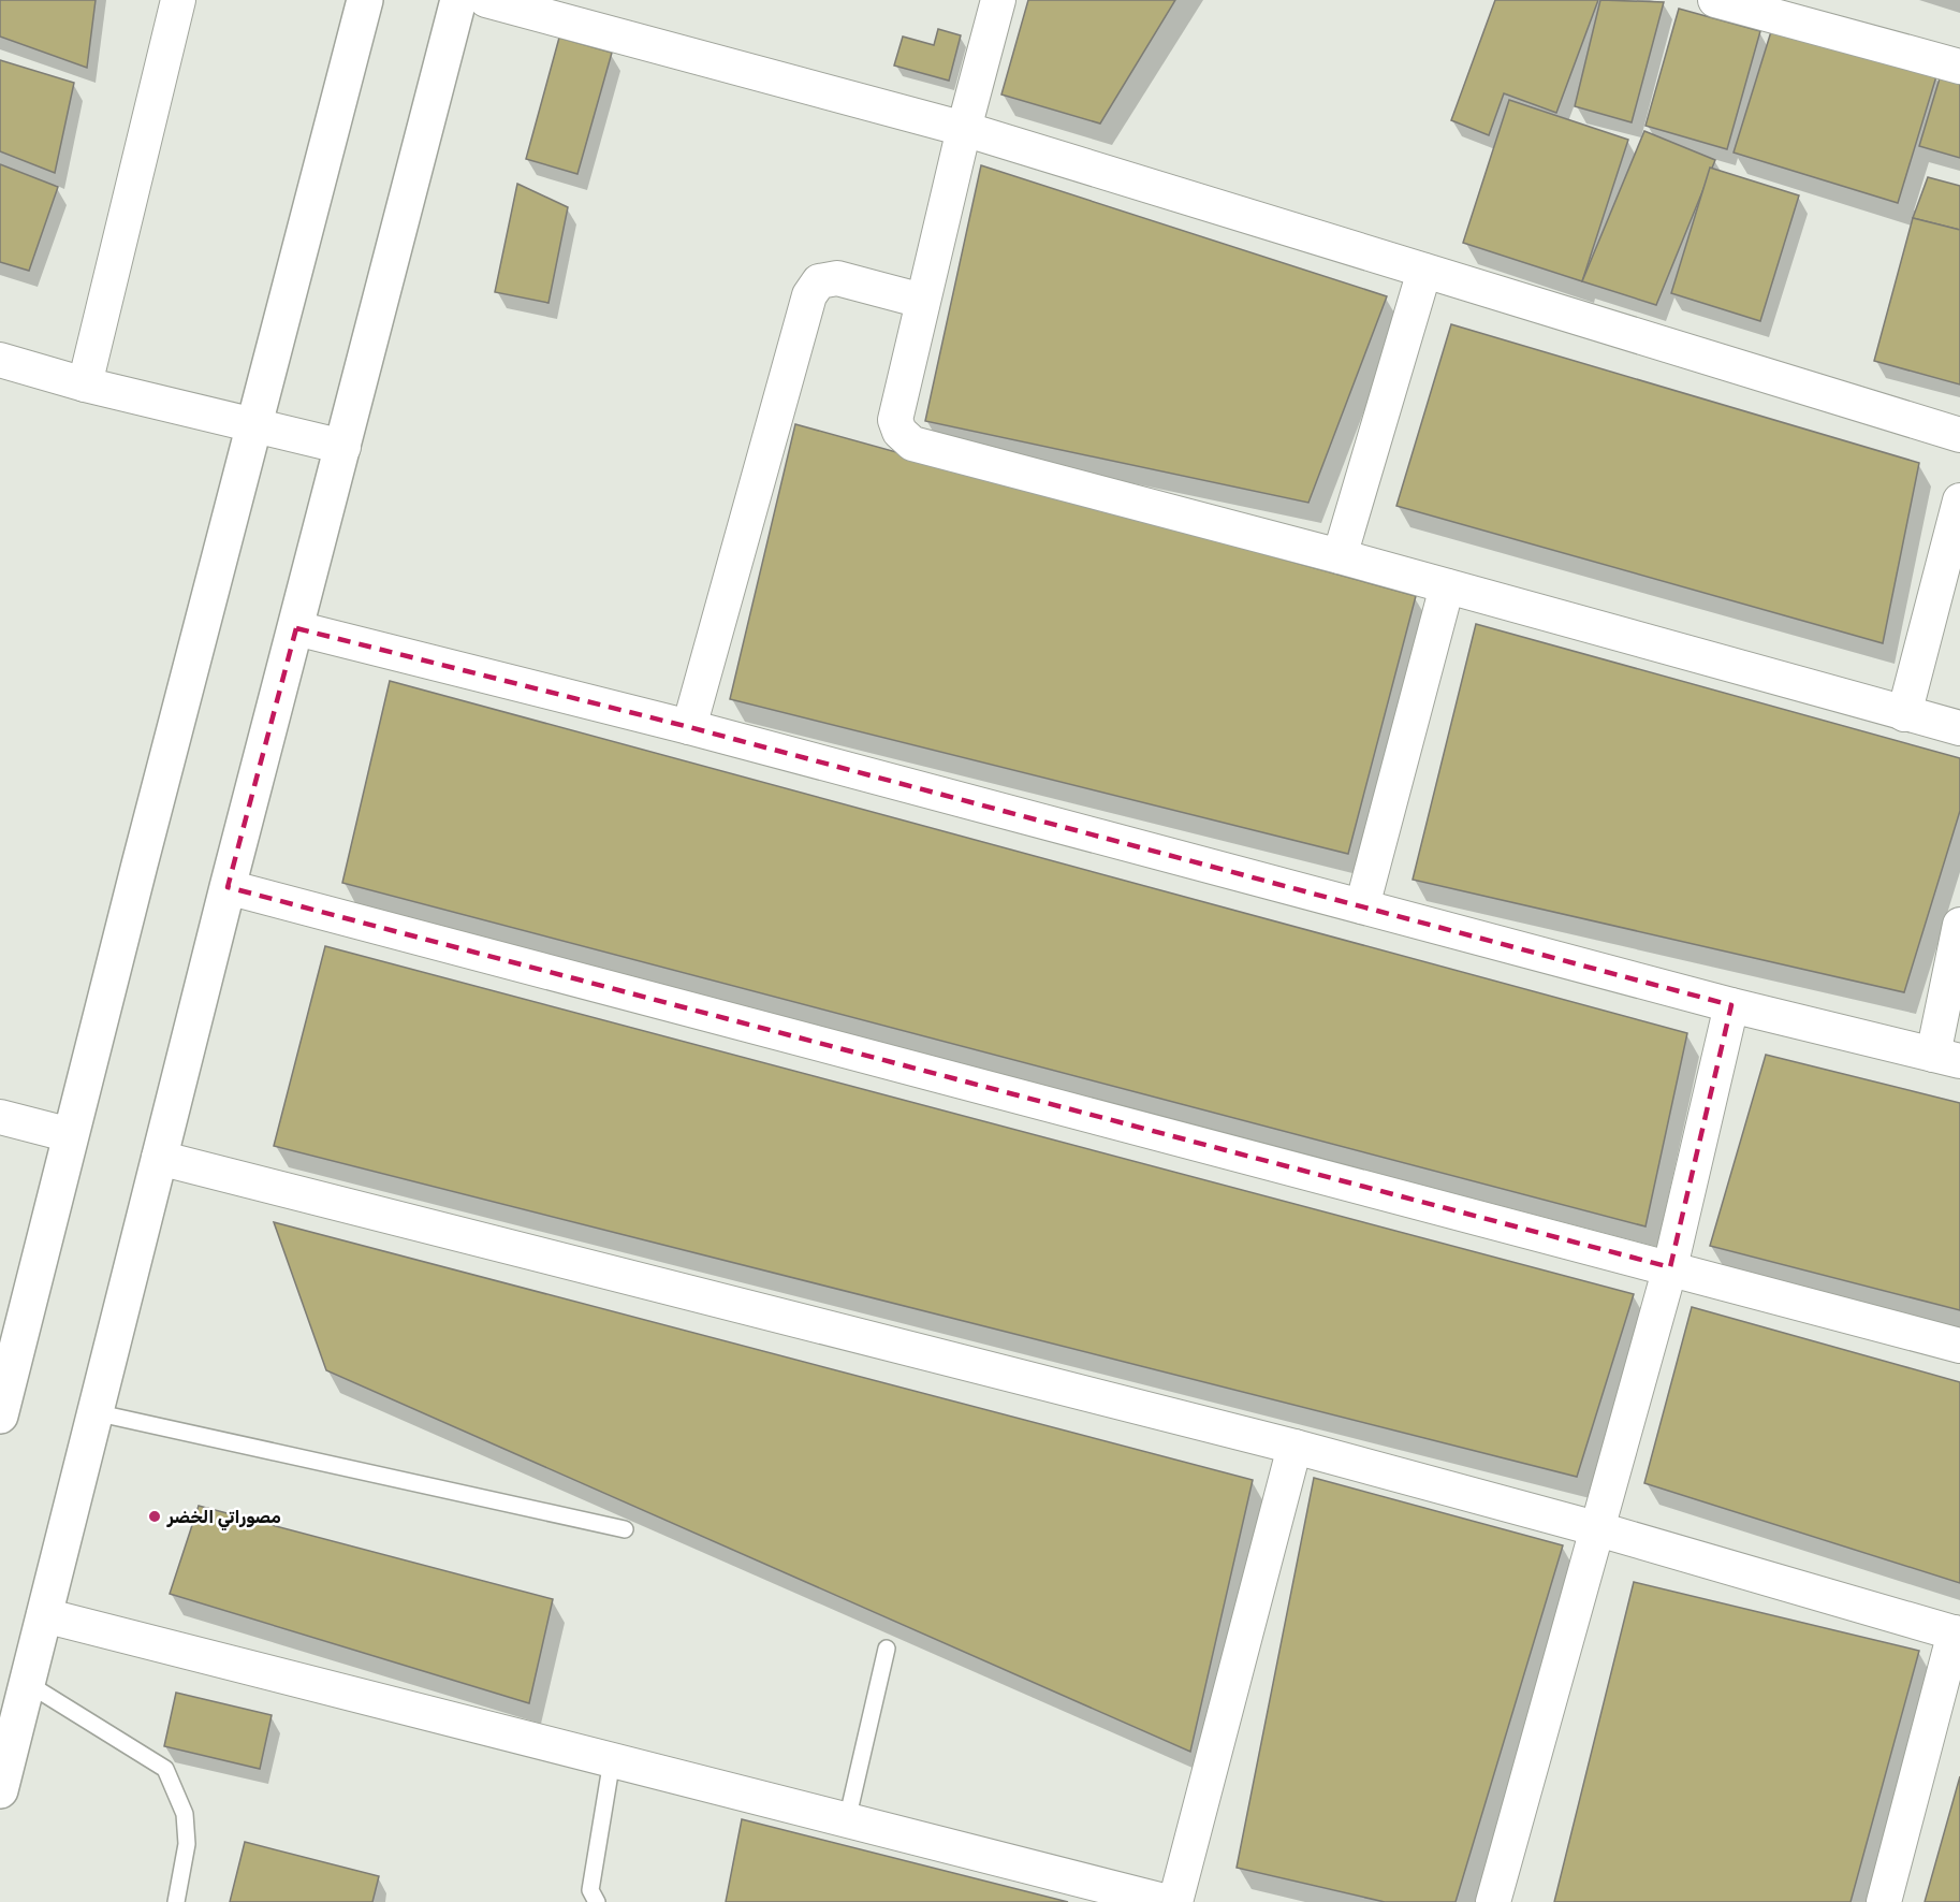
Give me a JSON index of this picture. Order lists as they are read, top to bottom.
{
  "places": ["مصوراتي الخضر"]
}
